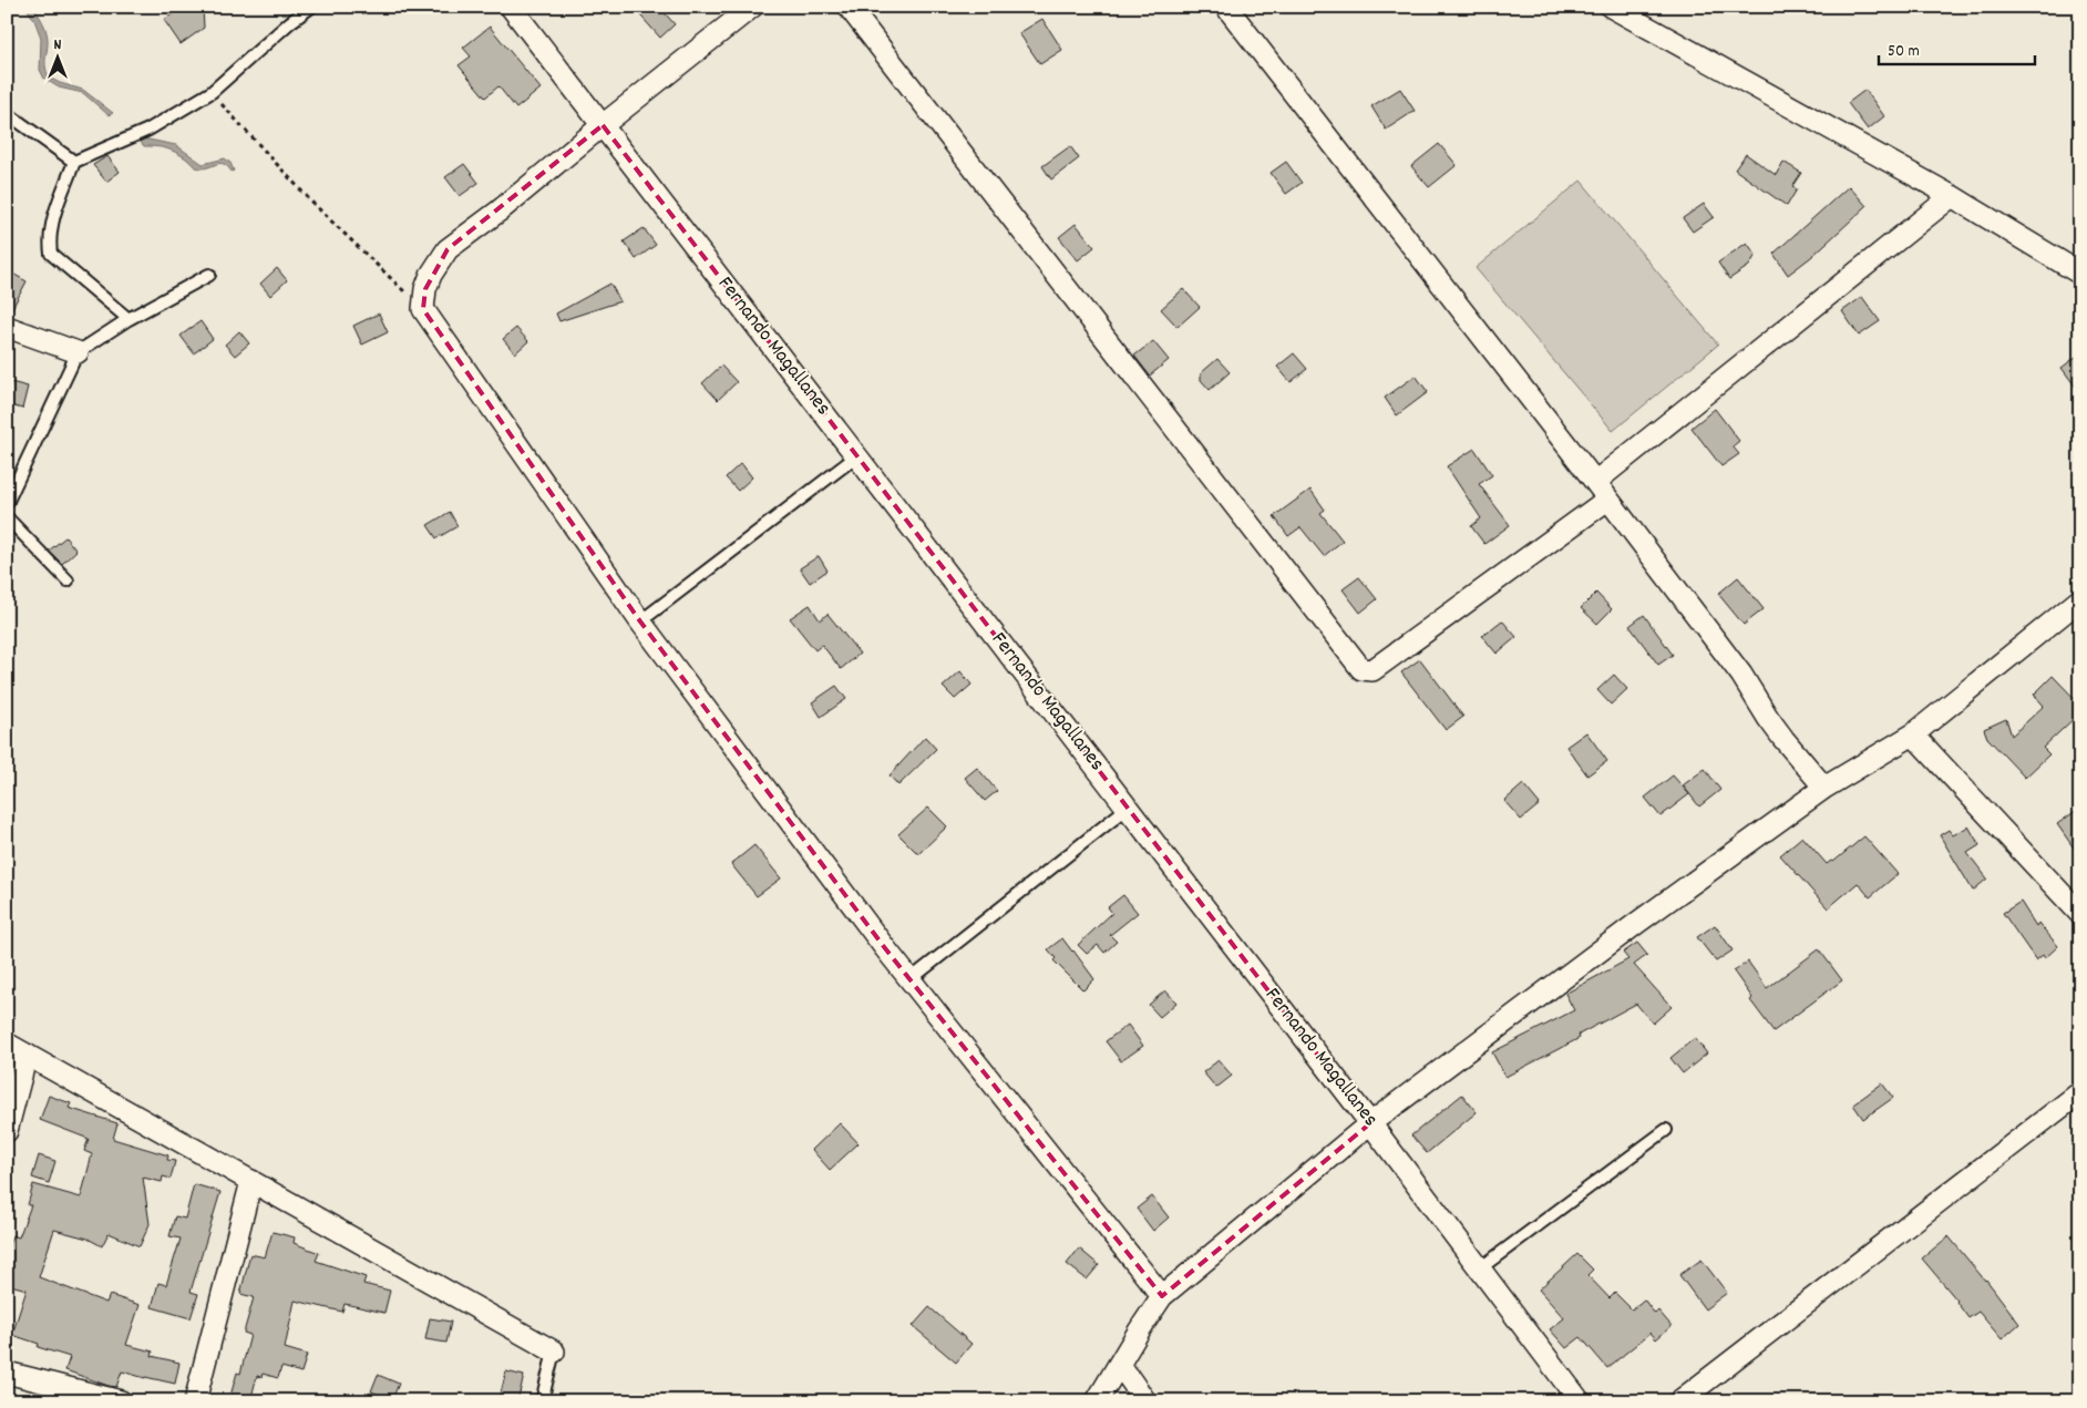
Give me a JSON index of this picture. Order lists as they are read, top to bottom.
{
  "streets": {
    "street": ["Fernando Magallanes"]
  },
  "scale_bar": "50 m",
  "north": "top"
}
